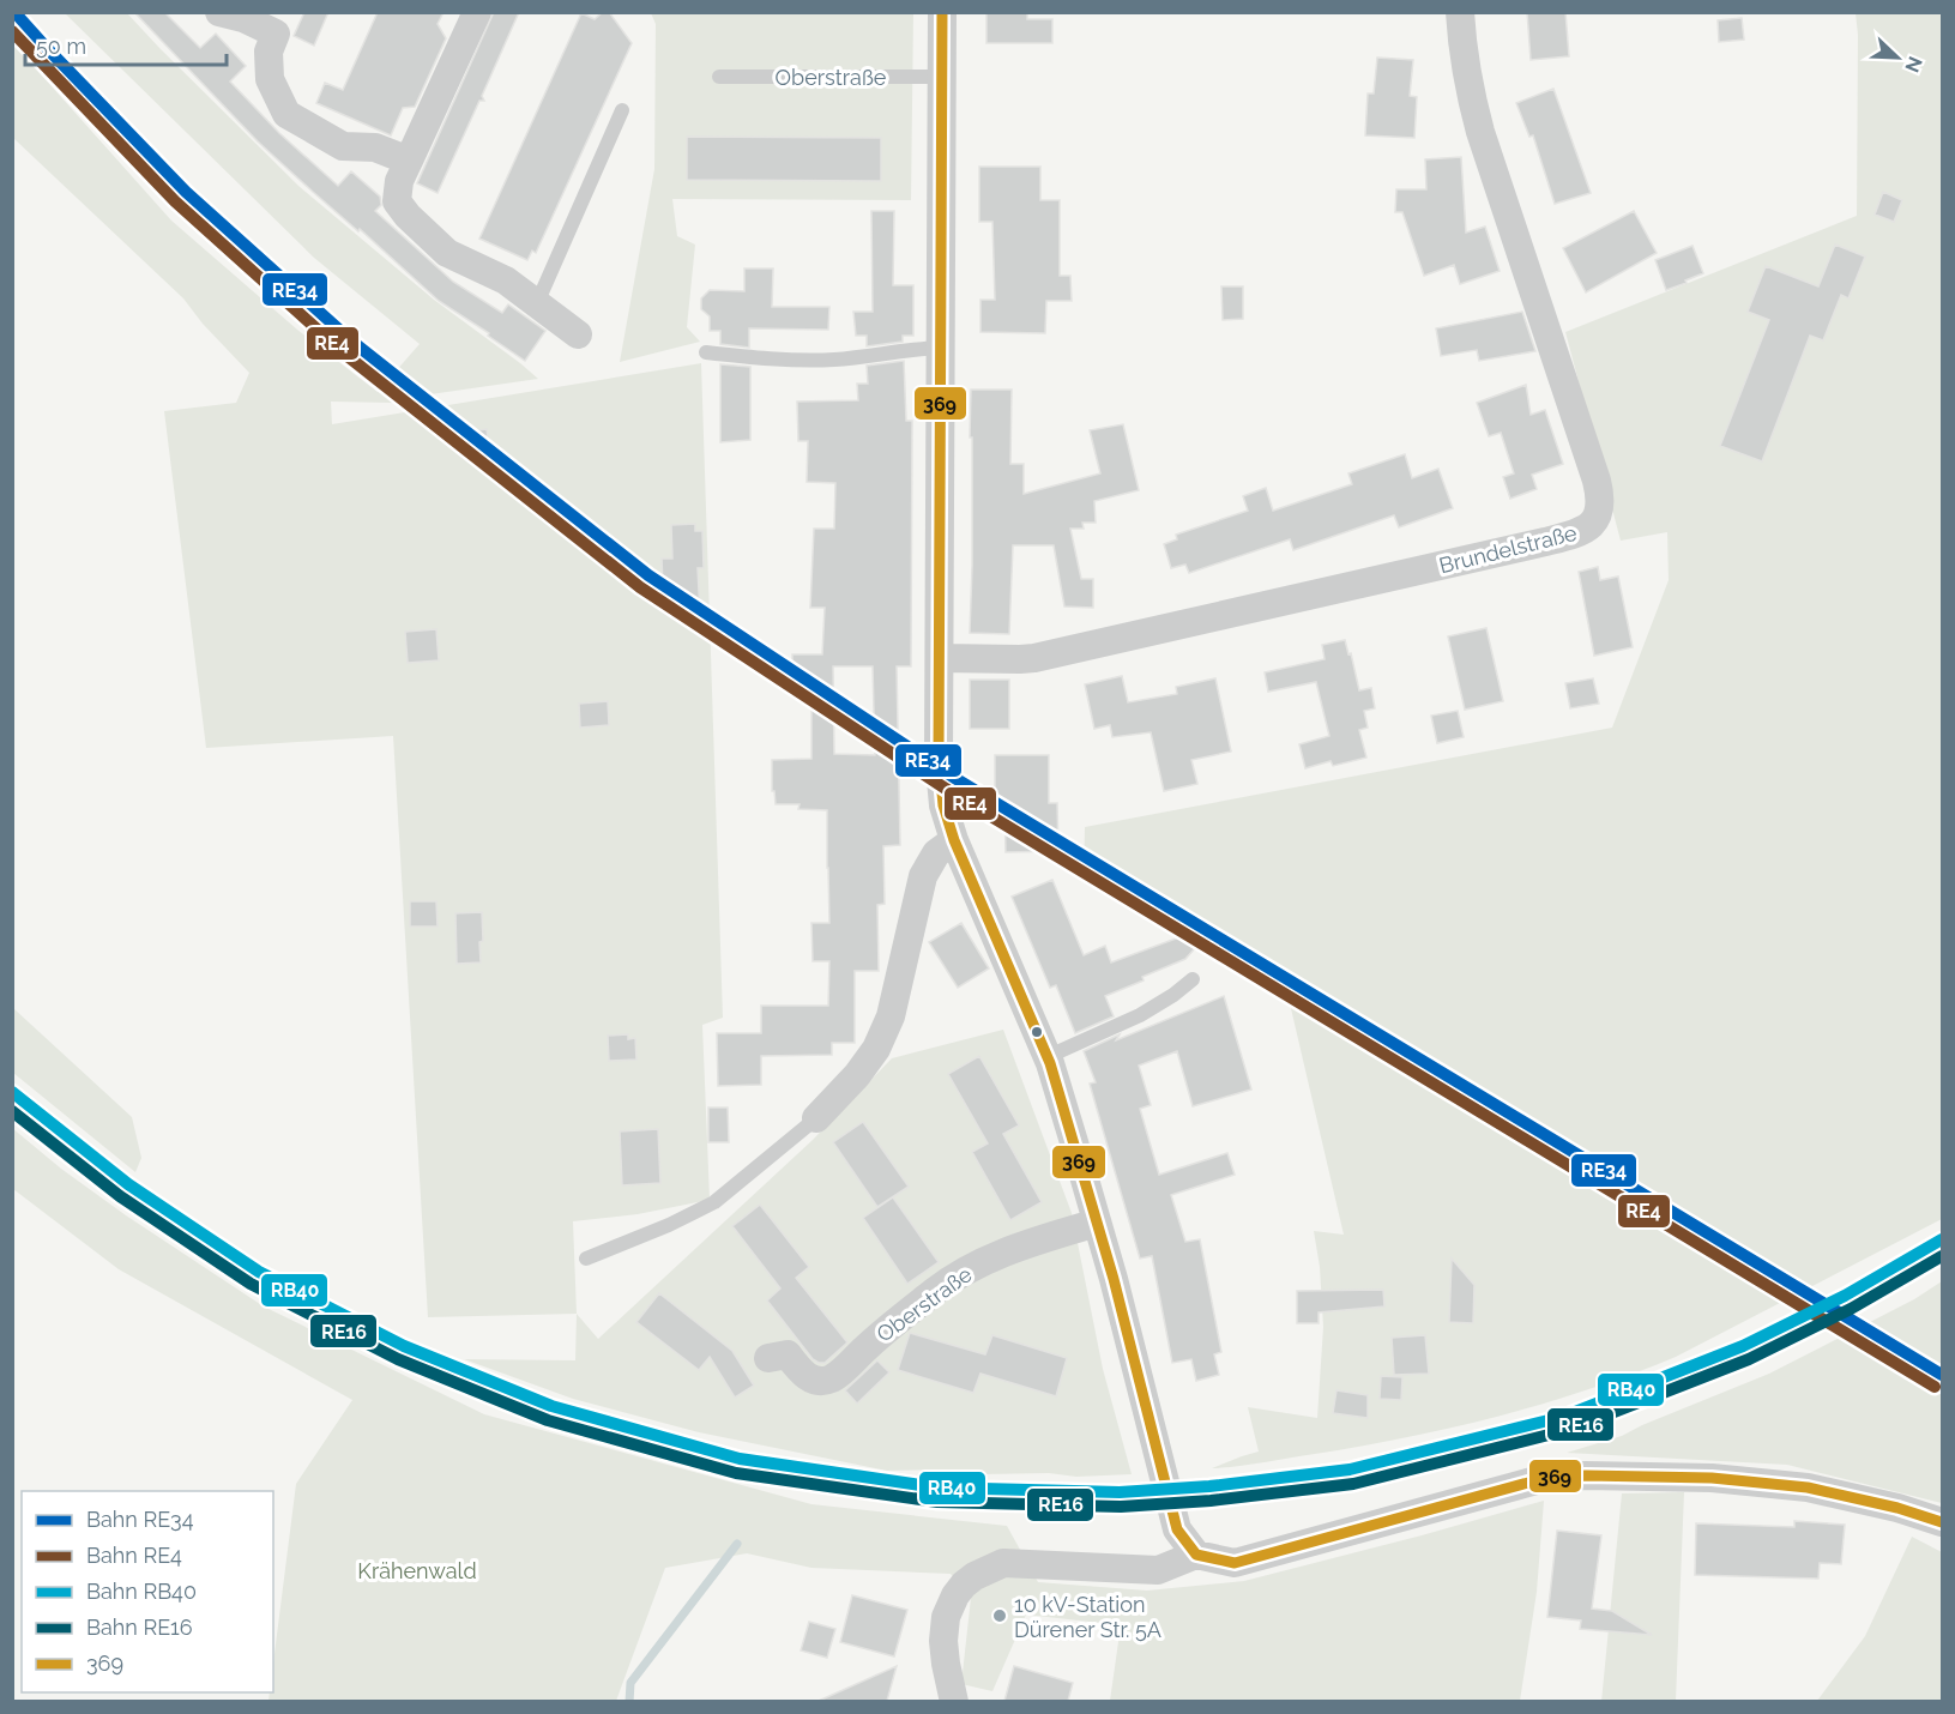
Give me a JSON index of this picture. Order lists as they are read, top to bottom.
{
  "streets": {
    "street": ["Oberstraße", "Brundelstraße"]
  },
  "parks": ["Krähenwald"],
  "places": ["10 kV-Station Dürener Str. 5A"],
  "lines": [
    "rail line RE34",
    "transit line 369",
    "rail line RE4",
    "rail line RB40",
    "rail line RE16"
  ],
  "legend": [
    "Bahn RE34",
    "Bahn RE4",
    "Bahn RB40",
    "Bahn RE16",
    "369"
  ],
  "scale_bar": "50 m",
  "north": "bottom right"
}
